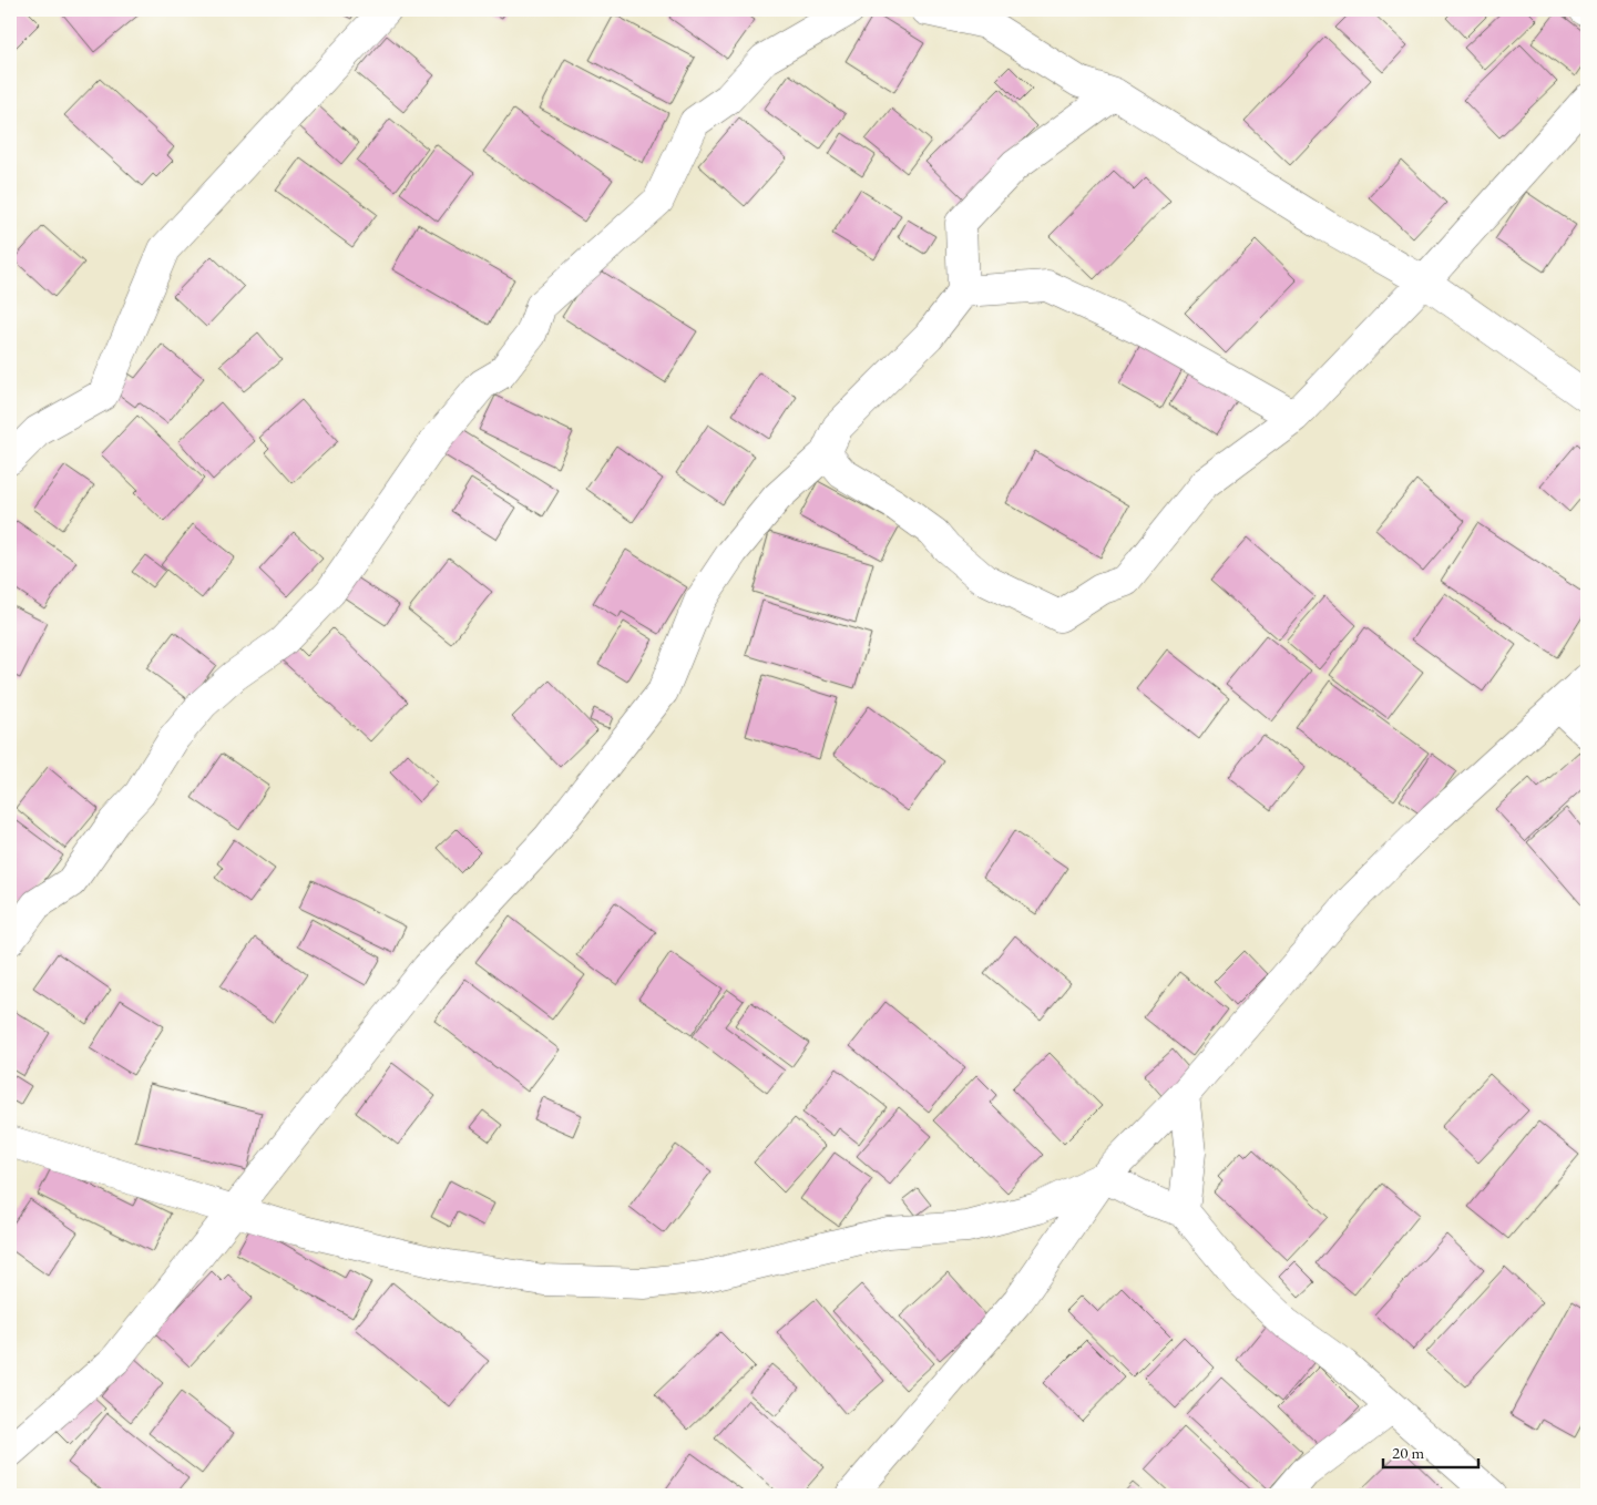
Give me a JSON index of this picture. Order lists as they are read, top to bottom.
{
  "scale_bar": "20 m"
}
